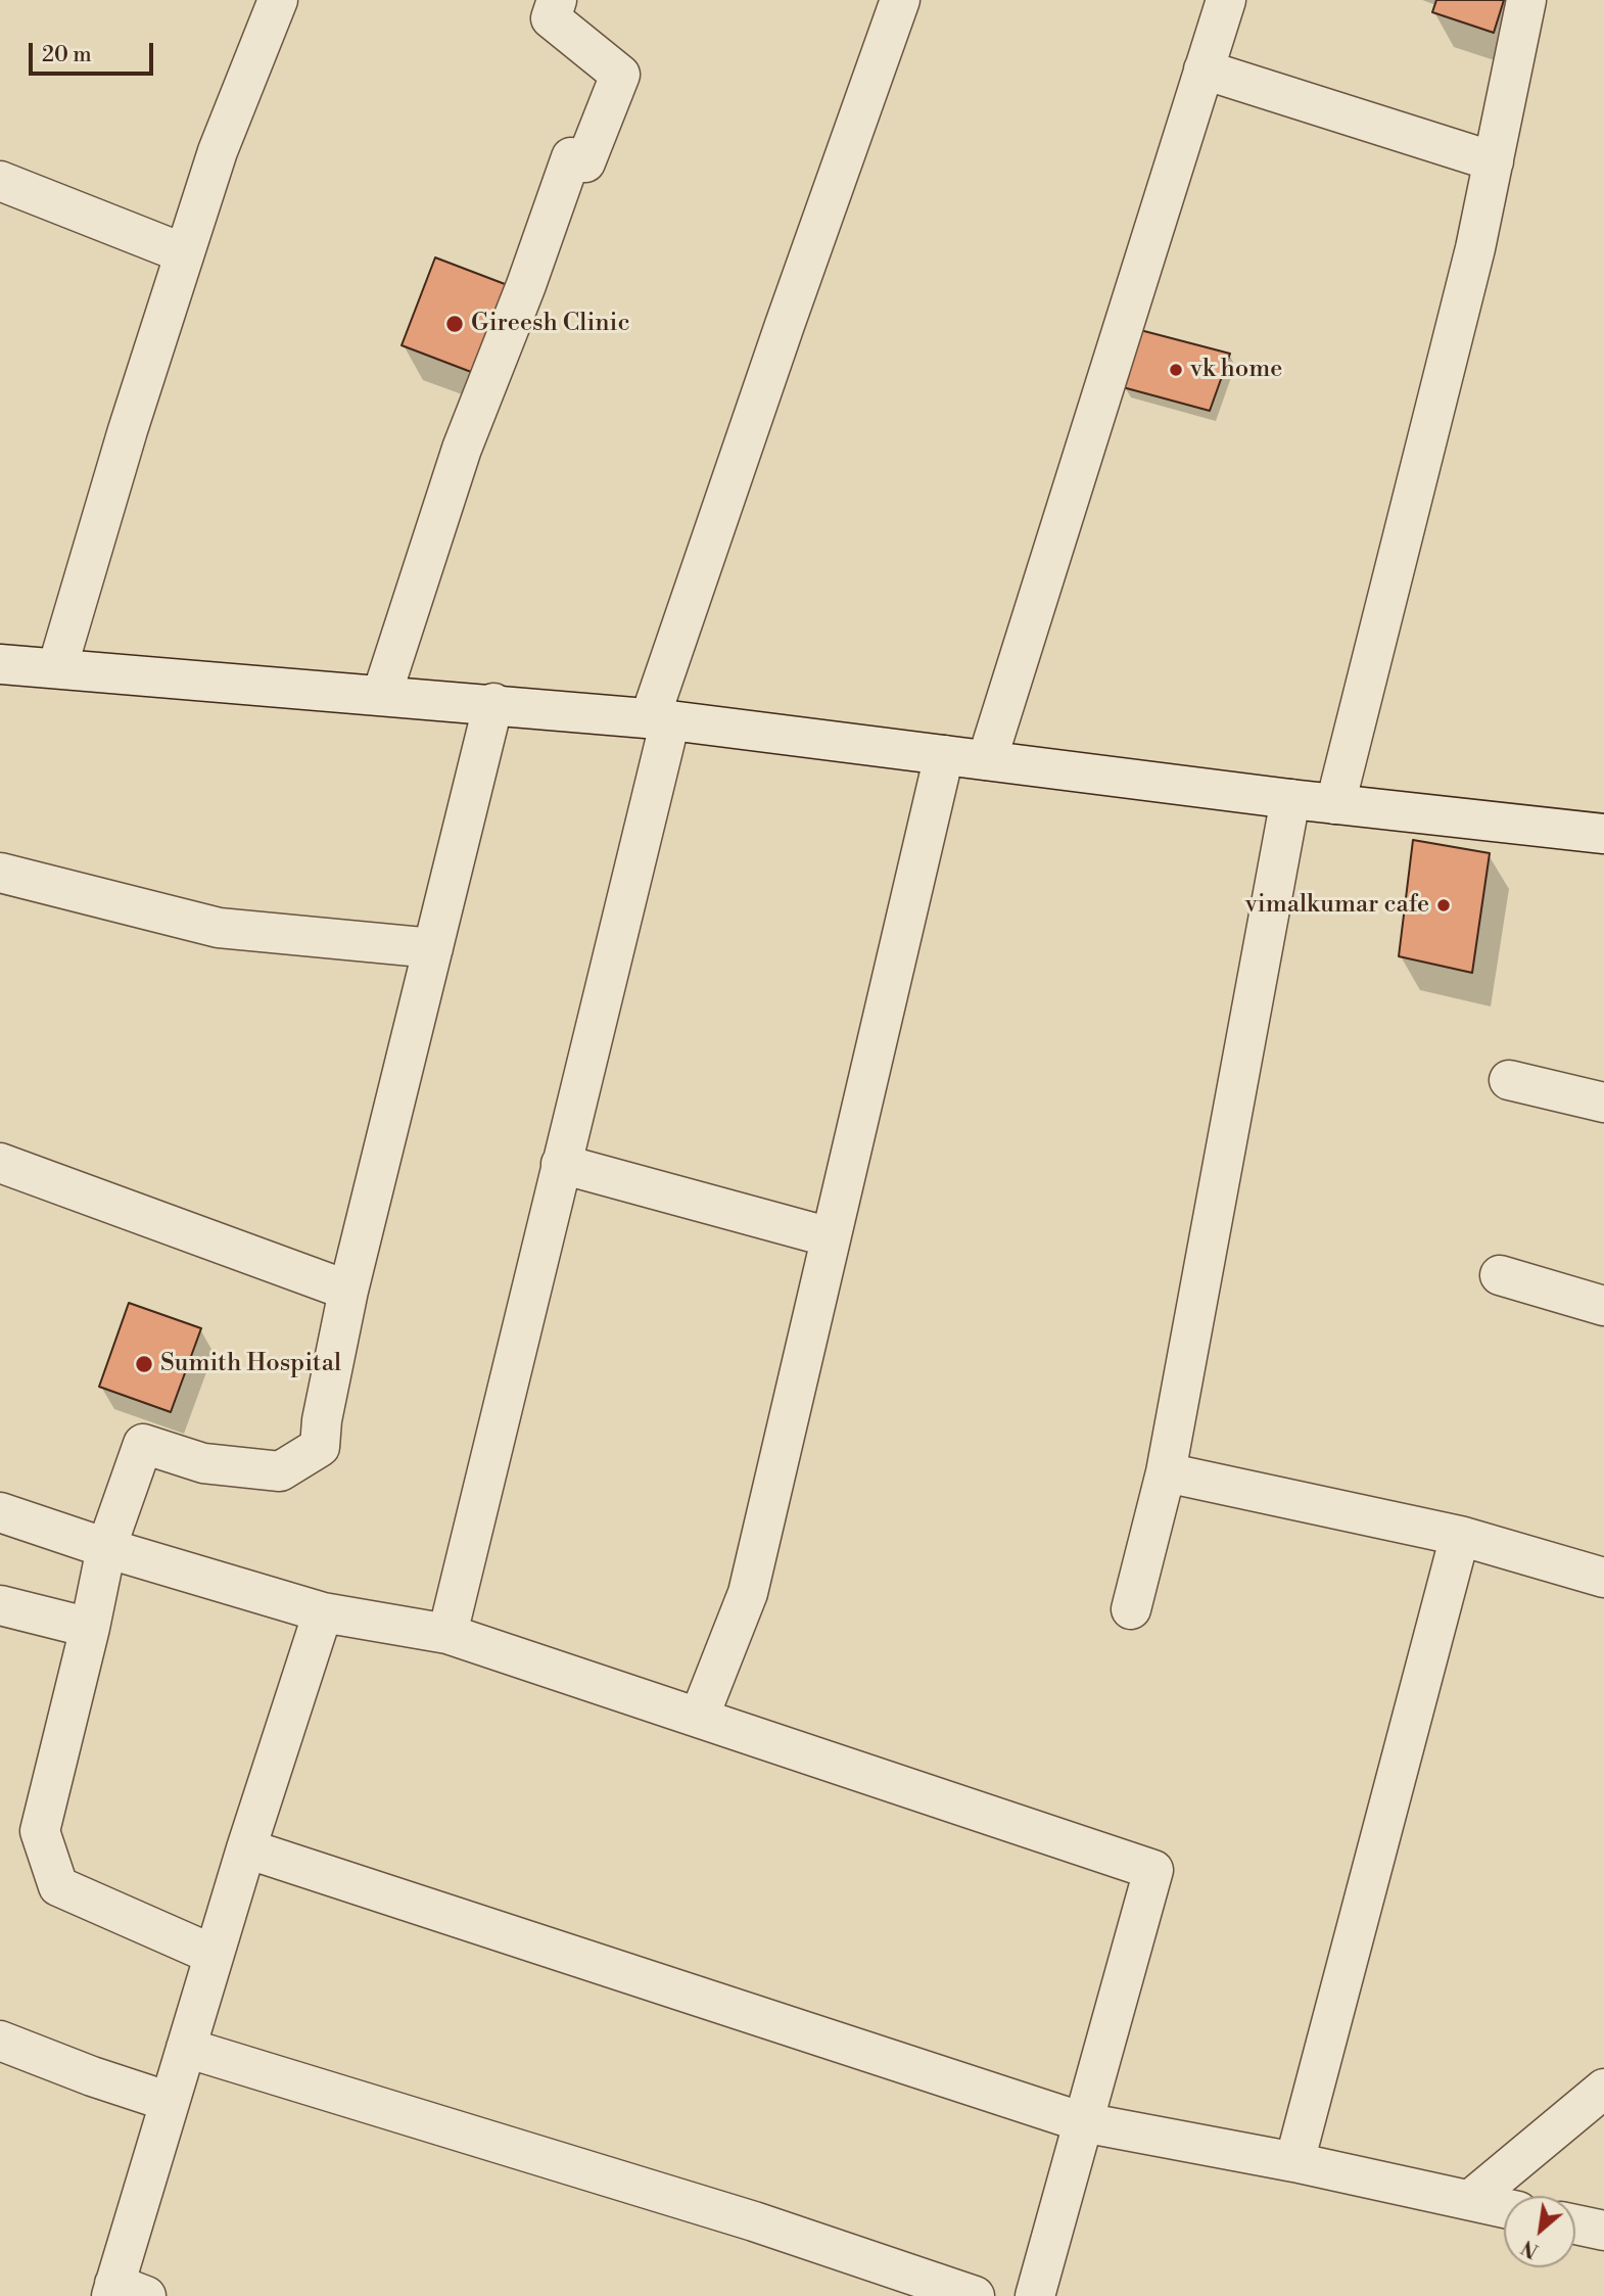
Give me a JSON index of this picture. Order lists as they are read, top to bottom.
{
  "places": [
    "Gireesh Clinic",
    "vk home",
    "vimalkumar cafe",
    "Sumith Hospital"
  ],
  "scale_bar": "20 m",
  "north": "bottom left"
}
